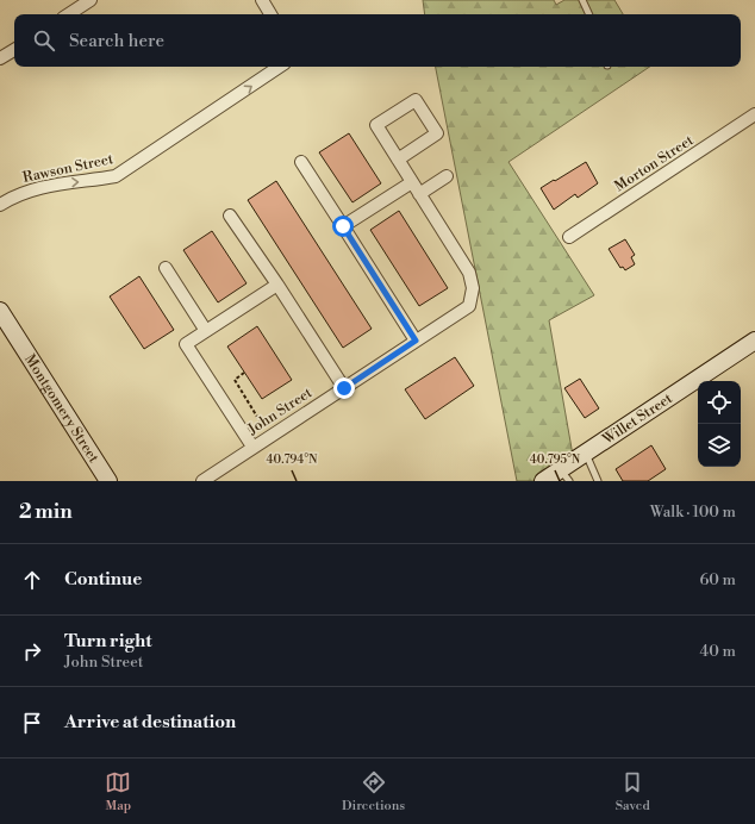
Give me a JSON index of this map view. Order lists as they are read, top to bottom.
{
  "streets": {
    "street": [
      "Morton Street",
      "Rawson Street",
      "Montgomery Street",
      "John Street",
      "Willet Street"
    ]
  },
  "one_way": ["Rawson Street"],
  "page": {
    "search": "Search here",
    "heading": ["2 min", "Walk · 100 m"],
    "list": [
      ["Continue", "60 m"],
      ["Turn right", "John Street", "40 m"],
      "Arrive at destination"
    ],
    "nav": ["Map", "Directions", "Saved"]
  },
  "coordinates": ["40.794°N", "40.795°N"]
}
